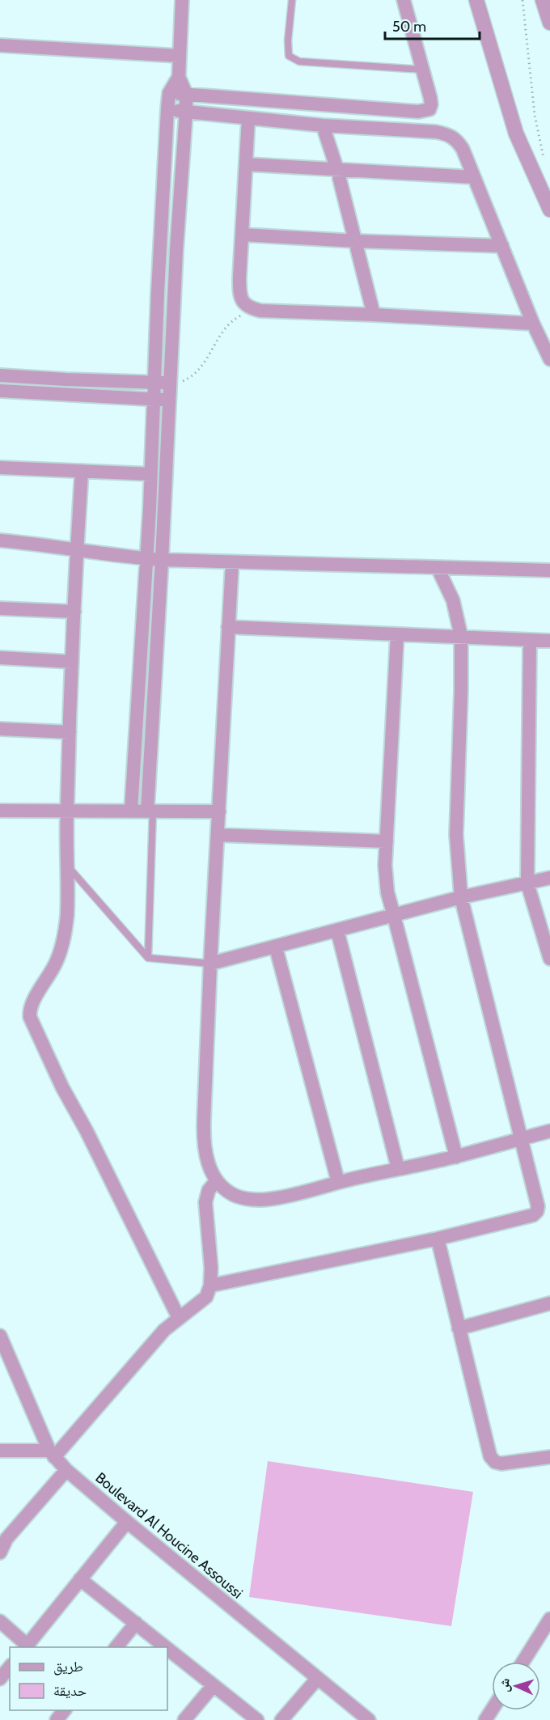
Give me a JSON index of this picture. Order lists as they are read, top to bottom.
{
  "streets": {
    "street": ["Boulevard Al Houcine Assoussi"]
  },
  "legend": ["طريق", "حديقة"],
  "scale_bar": "50 m",
  "north": "left"
}
